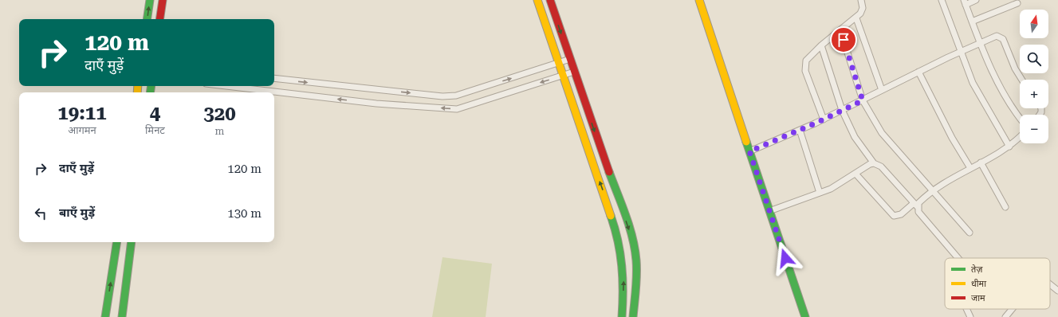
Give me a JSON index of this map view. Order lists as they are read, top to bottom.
{
  "legend": ["तेज़", "धीमा", "जाम"],
  "north": "top",
  "page": {
    "map_buttons": ["+", "−"],
    "turn": ["120 m", "दाएँ मुड़ें"],
    "eta": [
      "19:11",
      "आगमन",
      "4",
      "मिनट",
      "320",
      "m"
    ],
    "list": [
      {
        "name": "दाएँ मुड़ें",
        "value": "120 m"
      },
      {
        "name": "बाएँ मुड़ें",
        "value": "130 m"
      }
    ]
  }
}
